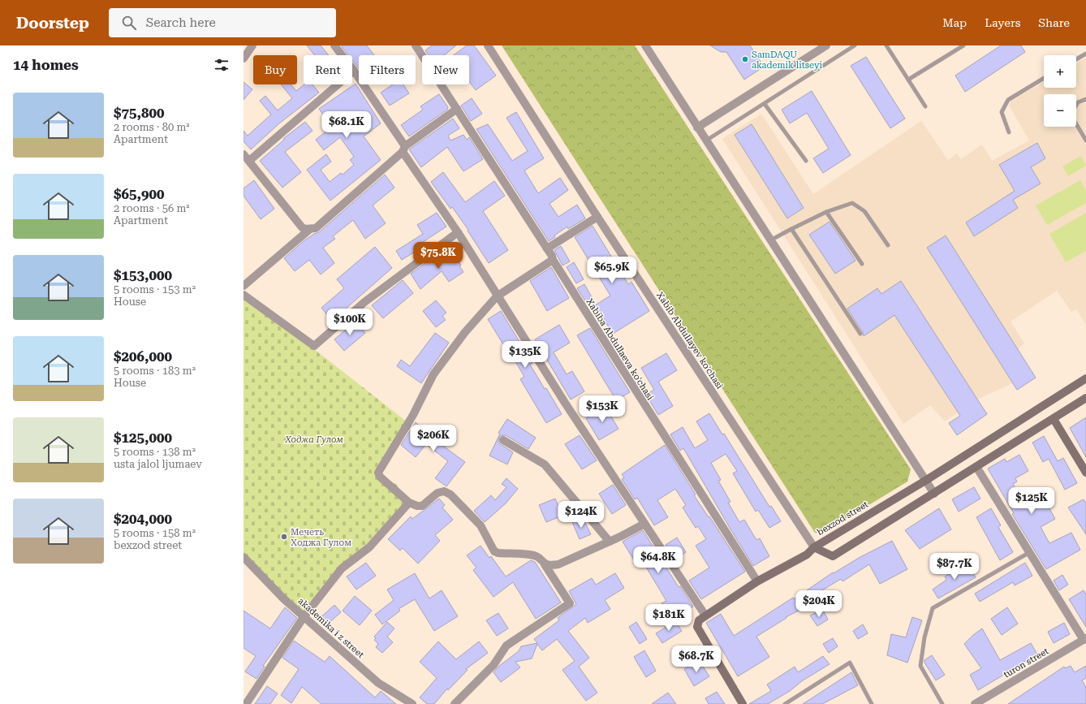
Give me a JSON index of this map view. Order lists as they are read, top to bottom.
{
  "streets": {
    "street": [
      "Xabib Abdullayev ko'chasi",
      "Xabiba Abdullaeva ko'chasi",
      "bexzod street",
      "akademika i z street",
      "turon street"
    ]
  },
  "crossings": [
    ["Xabib Abdullayev ko'chasi", "bexzod street"]
  ],
  "parks": ["Ходжа Гулом"],
  "places": ["SamDAQU akademik litseyi", "Мечеть Ходжа Гулом"],
  "page": {
    "header": "Doorstep",
    "search": "Search here",
    "nav": ["Map", "Layers", "Share"],
    "heading": "14 homes",
    "map_buttons": ["+", "−"],
    "chip": [
      "Buy",
      "Rent",
      "Filters",
      "New"
    ],
    "list": [
      {
        "name": "$75,800",
        "note": "2 rooms · 80 m² · Apartment"
      },
      {
        "name": "$65,900",
        "note": "2 rooms · 56 m² · Apartment"
      },
      {
        "name": "$153,000",
        "note": "5 rooms · 153 m² · House"
      },
      {
        "name": "$206,000",
        "note": "5 rooms · 183 m² · House"
      },
      {
        "name": "$125,000",
        "note": "5 rooms · 138 m² · usta jalol ljumaev"
      },
      {
        "name": "$204,000",
        "note": "5 rooms · 158 m² · bexzod street"
      }
    ],
    "price": [
      "$68.1K",
      "$75.8K",
      "$65.9K",
      "$100K",
      "$135K",
      "$153K",
      "$206K",
      "$125K",
      "$124K",
      "$64.8K",
      "$87.7K",
      "$204K",
      "$181K",
      "$68.7K"
    ]
  }
}
